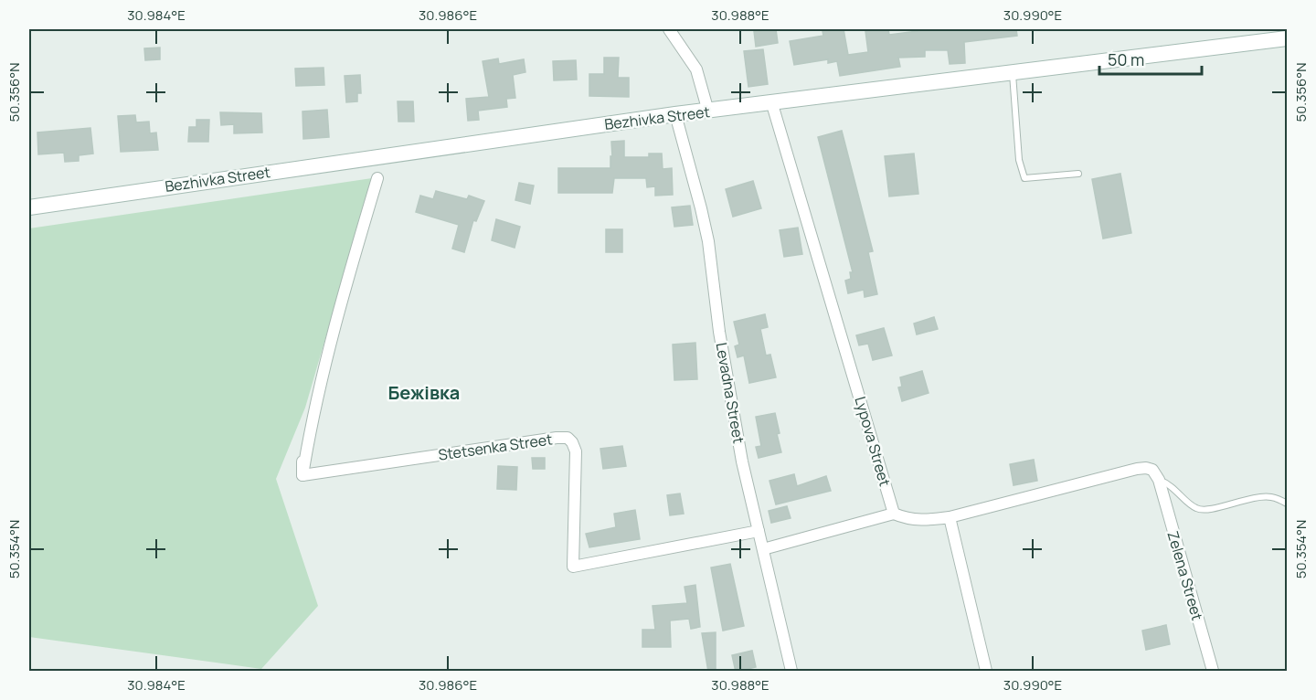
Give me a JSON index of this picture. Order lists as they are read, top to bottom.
{
  "streets": {
    "main road": ["Bezhivka Street"],
    "street": [
      "Levadna Street",
      "Lypova Street",
      "Stetsenka Street",
      "Zelena Street"
    ]
  },
  "crossings": [
    ["Bezhivka Street", "Levadna Street"],
    ["Bezhivka Street", "Lypova Street"],
    ["Levadna Street", "Stetsenka Street"]
  ],
  "districts": ["Бежівка"],
  "scale_bar": "50 m",
  "coordinates": [
    "30.984°E",
    "30.986°E",
    "30.988°E",
    "30.990°E",
    "50.356°N",
    "50.354°N"
  ]
}
